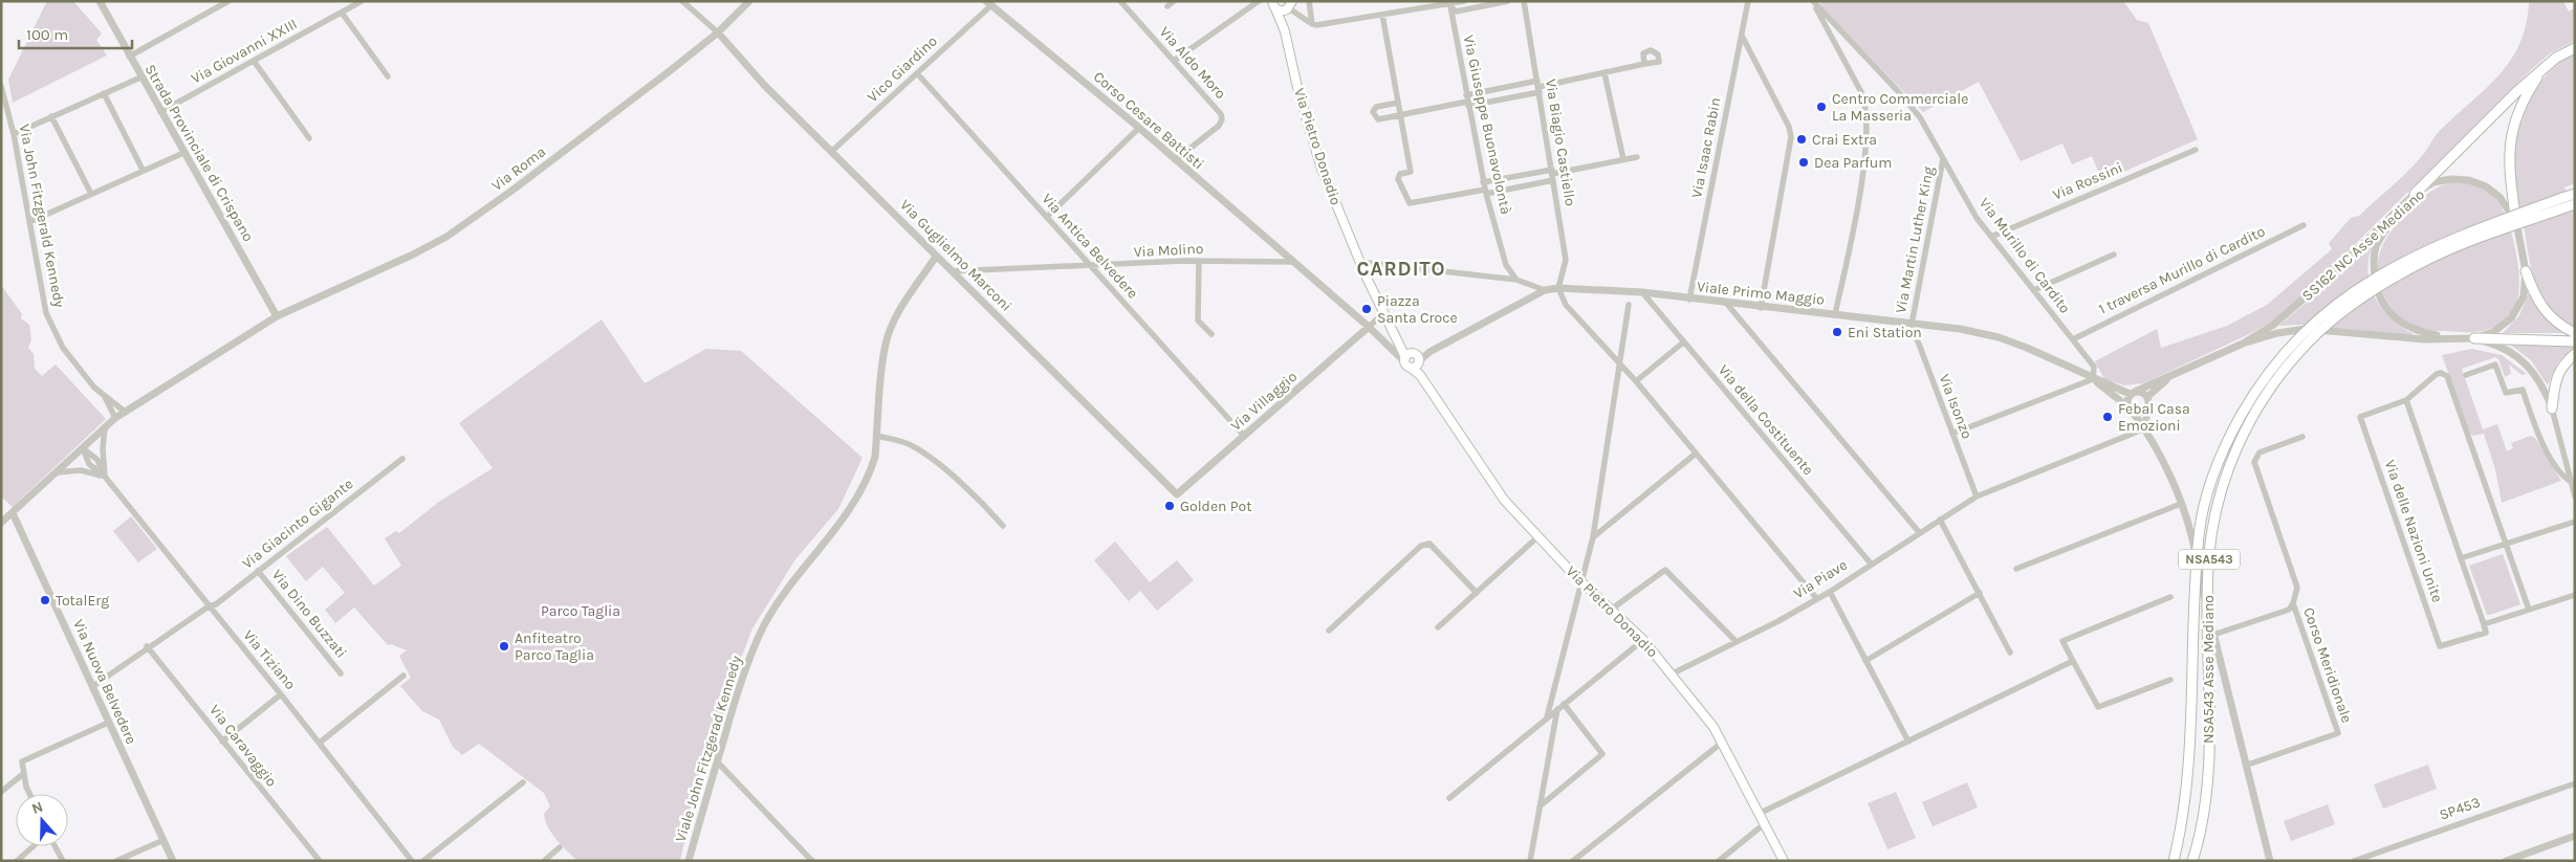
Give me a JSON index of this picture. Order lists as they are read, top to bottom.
{
  "streets": {
    "highway": ["SS162 NC Asse Mediano", "NSA543", "NSA543 Asse Mediano"],
    "main road": ["Via Pietro Donadio"],
    "street": [
      "Via Giovanni XXIII",
      "Via Aldo Moro",
      "Vico Giardino",
      "Corso Cesare Battisti",
      "Via Giuseppe Buonavolontà",
      "Via Biagio Castiello",
      "Via Isaac Rabin",
      "Strada Provinciale di Crispano",
      "Via Roma",
      "Via Rossini",
      "Via John Fitzgerald Kennedy",
      "Via Martin Luther King",
      "Via Antica Belvedere",
      "Via Molino",
      "Via Guglielmo Marconi",
      "Via Murillo di Cardito",
      "1 traversa Murillo di Cardito",
      "Viale Primo Maggio",
      "Via Villaggio",
      "Via Isonzo",
      "Via della Costituente",
      "Via Giacinto Gigante",
      "Via delle Nazioni Unite",
      "Via Piave",
      "Via Dino Buzzati",
      "Via Tiziano",
      "Corso Meridionale",
      "Via Nuova Belvedere",
      "Via Caravaggio",
      "Viale John Fitzgerad Kennedy",
      "SP453"
    ]
  },
  "crossings": [
    ["Via Giovanni XXIII", "Strada Provinciale di Crispano"],
    ["Via Aldo Moro", "Corso Cesare Battisti"],
    ["Vico Giardino", "Corso Cesare Battisti"],
    ["Vico Giardino", "Via Antica Belvedere"],
    ["Vico Giardino", "Via Guglielmo Marconi"],
    ["Corso Cesare Battisti", "Via Pietro Donadio"],
    ["Corso Cesare Battisti", "Via Molino"],
    ["Corso Cesare Battisti", "Viale Primo Maggio"],
    ["Corso Cesare Battisti", "Via Villaggio"],
    ["Via Biagio Castiello", "Viale Primo Maggio"],
    ["Via Pietro Donadio", "Viale Primo Maggio"],
    ["Via Pietro Donadio", "Via Piave"],
    ["Via Isaac Rabin", "Viale Primo Maggio"],
    ["Strada Provinciale di Crispano", "Via Roma"],
    ["Via Roma", "Via John Fitzgerald Kennedy"],
    ["Via Roma", "Via Guglielmo Marconi"],
    ["Via Roma", "Via Tiziano"],
    ["Via Roma", "Via Nuova Belvedere"],
    ["Via Rossini", "Via Murillo di Cardito"],
    ["Via Martin Luther King", "Via Murillo di Cardito"],
    ["Via Martin Luther King", "Viale Primo Maggio"],
    ["Via Martin Luther King", "Via Isonzo"],
    ["SS162 NC Asse Mediano", "Viale Primo Maggio"],
    ["SS162 NC Asse Mediano", "NSA543 Asse Mediano"],
    ["Via Antica Belvedere", "Via Molino"],
    ["Via Antica Belvedere", "Via Villaggio"],
    ["Via Molino", "Via Guglielmo Marconi"],
    ["Via Guglielmo Marconi", "Via Villaggio"],
    ["Via Guglielmo Marconi", "Viale John Fitzgerad Kennedy"],
    ["Via Murillo di Cardito", "1 traversa Murillo di Cardito"],
    ["Via Murillo di Cardito", "Viale Primo Maggio"],
    ["Viale Primo Maggio", "Via Isonzo"],
    ["Viale Primo Maggio", "Via della Costituente"],
    ["Via Isonzo", "Via Piave"],
    ["Via della Costituente", "Via Piave"],
    ["Via Giacinto Gigante", "Via Dino Buzzati"],
    ["Via Giacinto Gigante", "Via Tiziano"],
    ["Via Giacinto Gigante", "Via Nuova Belvedere"],
    ["Via Giacinto Gigante", "Via Caravaggio"]
  ],
  "districts": ["CARDITO"],
  "parks": ["Parco Taglia"],
  "places": [
    "Centro Commerciale La Masseria",
    "Crai Extra",
    "Dea Parfum",
    "Piazza Santa Croce",
    "Eni Station",
    "Febal Casa Emozioni",
    "Golden Pot",
    "TotalErg",
    "Anfiteatro Parco Taglia"
  ],
  "scale_bar": "100 m",
  "north": "top"
}
